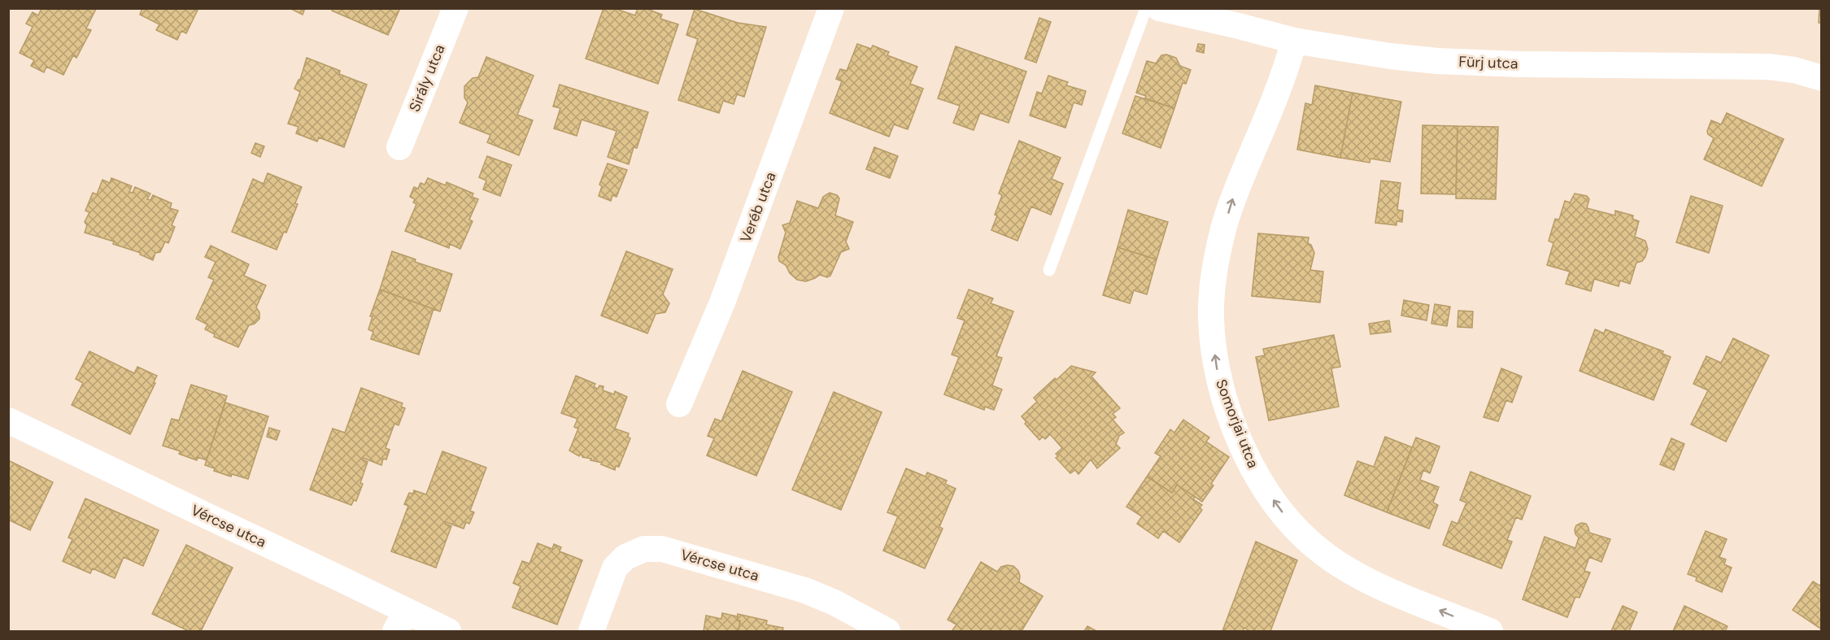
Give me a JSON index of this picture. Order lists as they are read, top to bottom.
{
  "streets": {
    "street": [
      "Fürj utca",
      "Sirály utca",
      "Veréb utca",
      "Somorjai utca",
      "Vércse utca"
    ]
  },
  "crossings": [
    ["Fürj utca", "Somorjai utca"]
  ],
  "one_way": ["Somorjai utca"]
}
